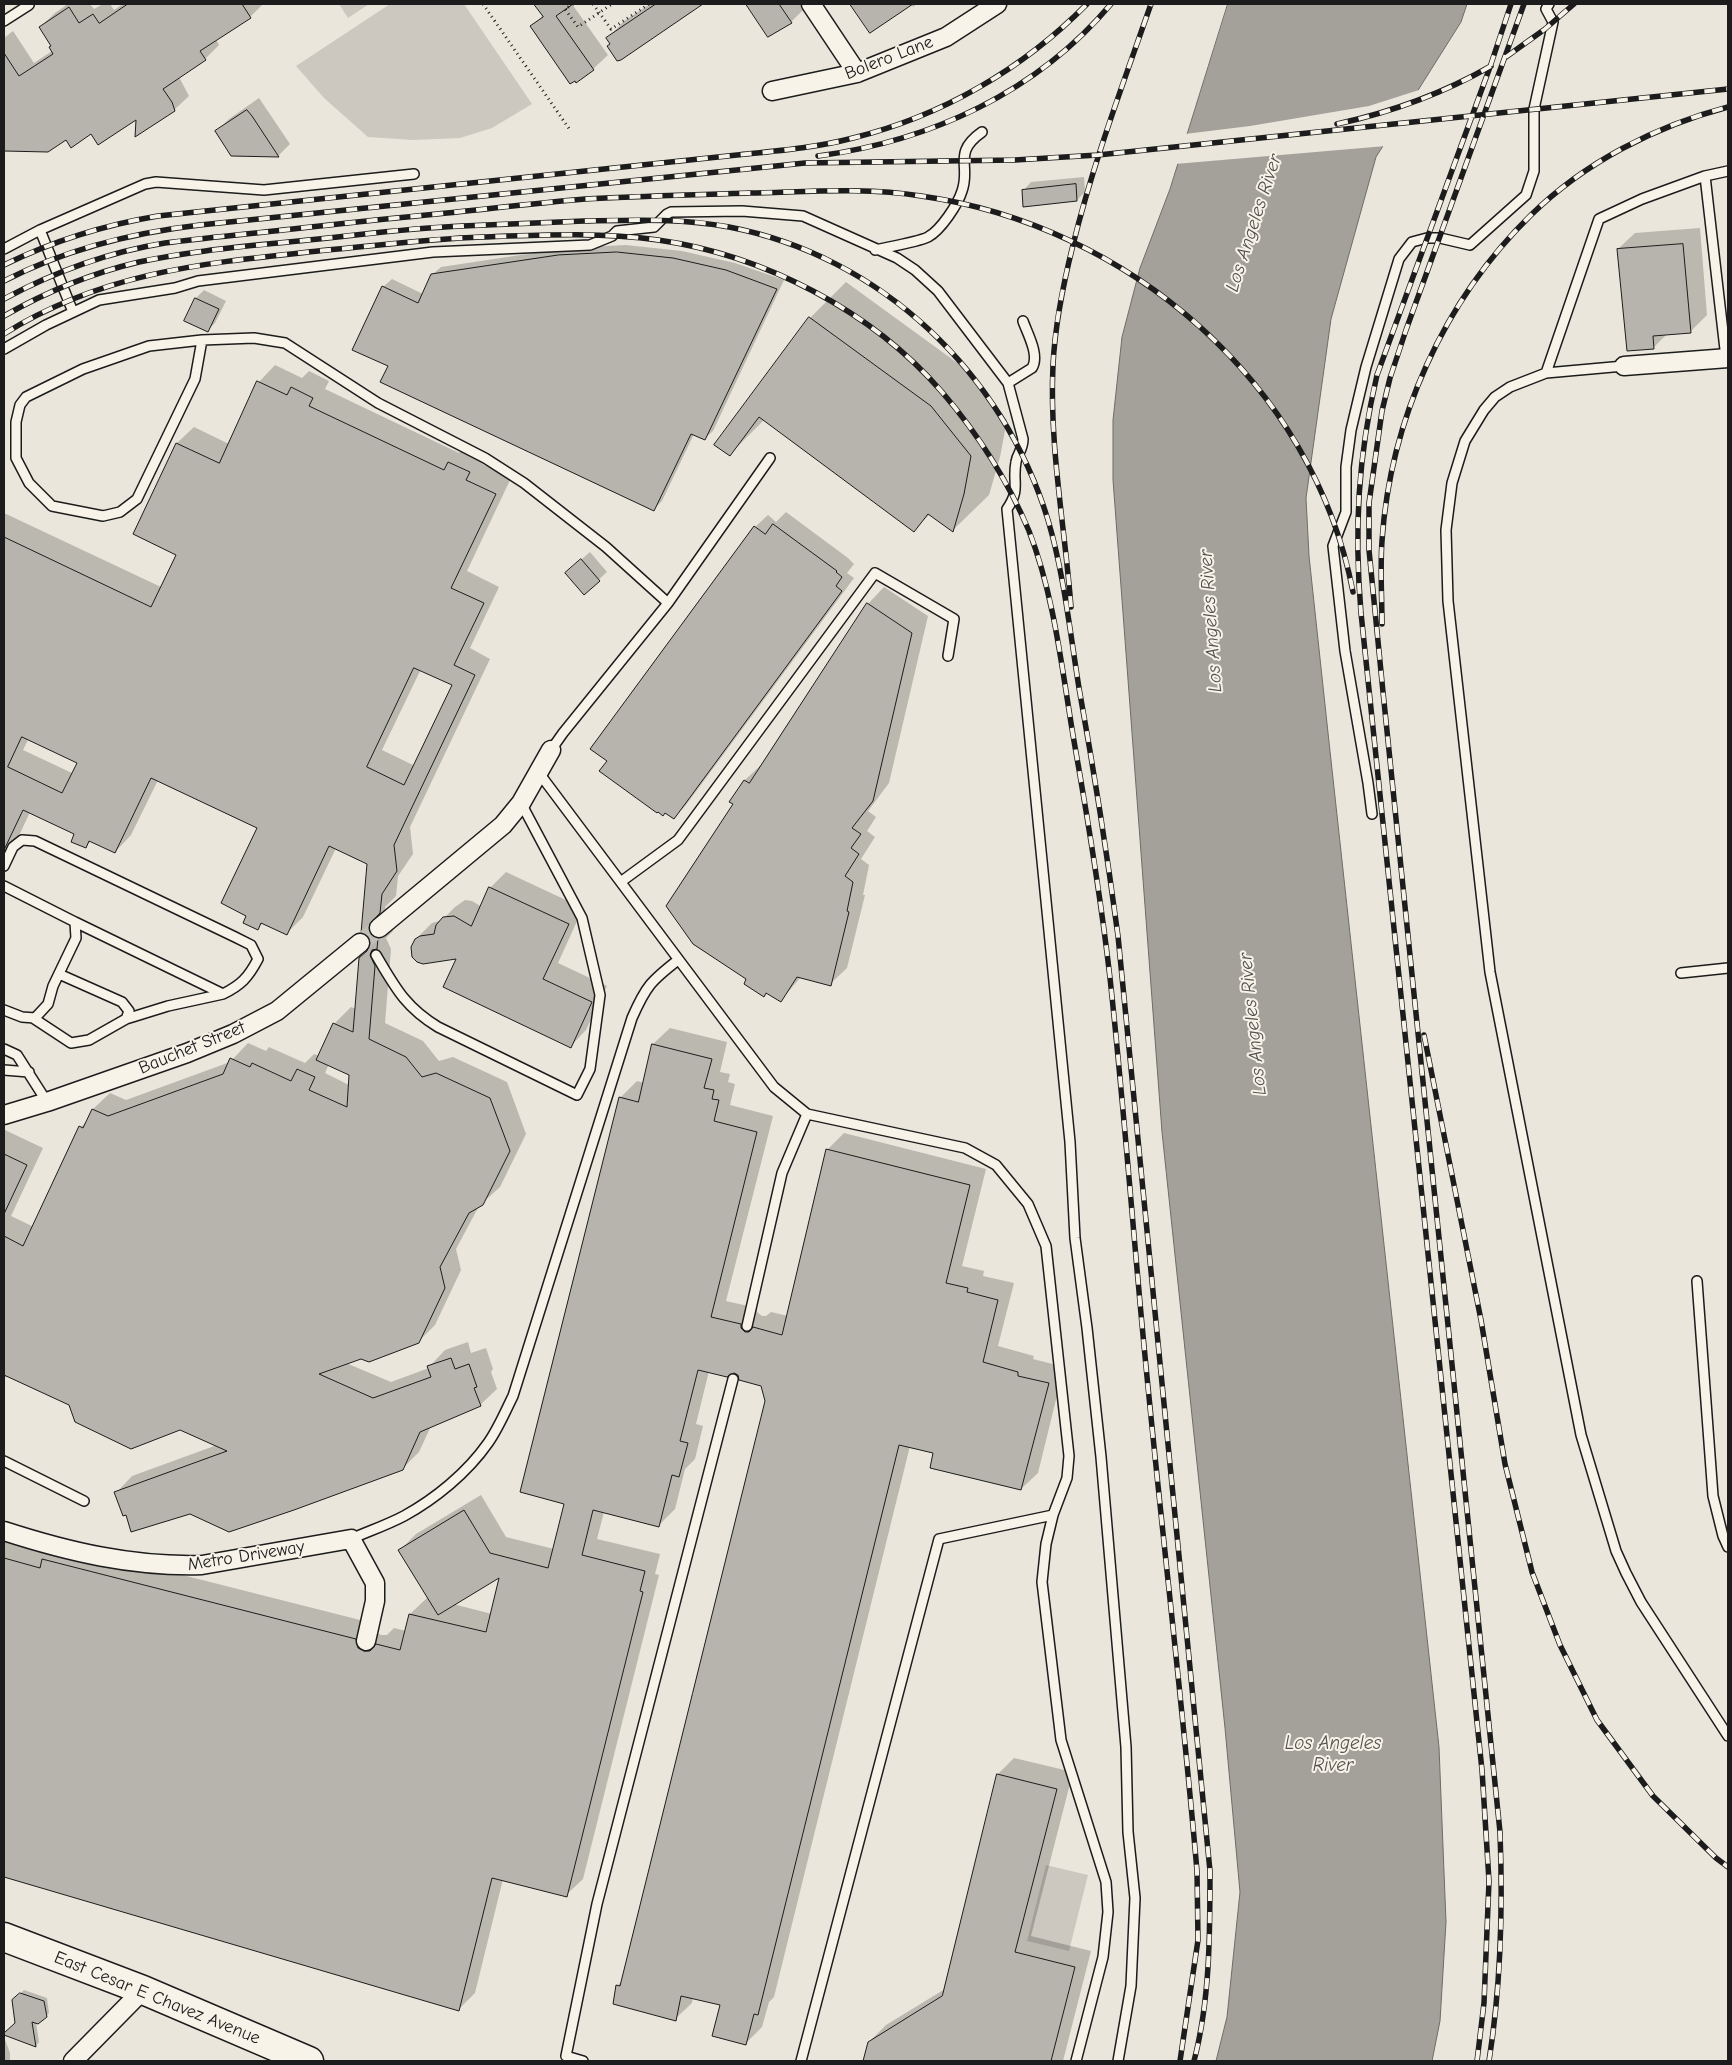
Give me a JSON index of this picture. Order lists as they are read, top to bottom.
{
  "streets": {
    "main road": ["East Cesar E Chavez Avenue"],
    "street": ["Bolero Lane", "Bauchet Street", "Metro Driveway"]
  },
  "water": ["Los Angeles River"]
}
